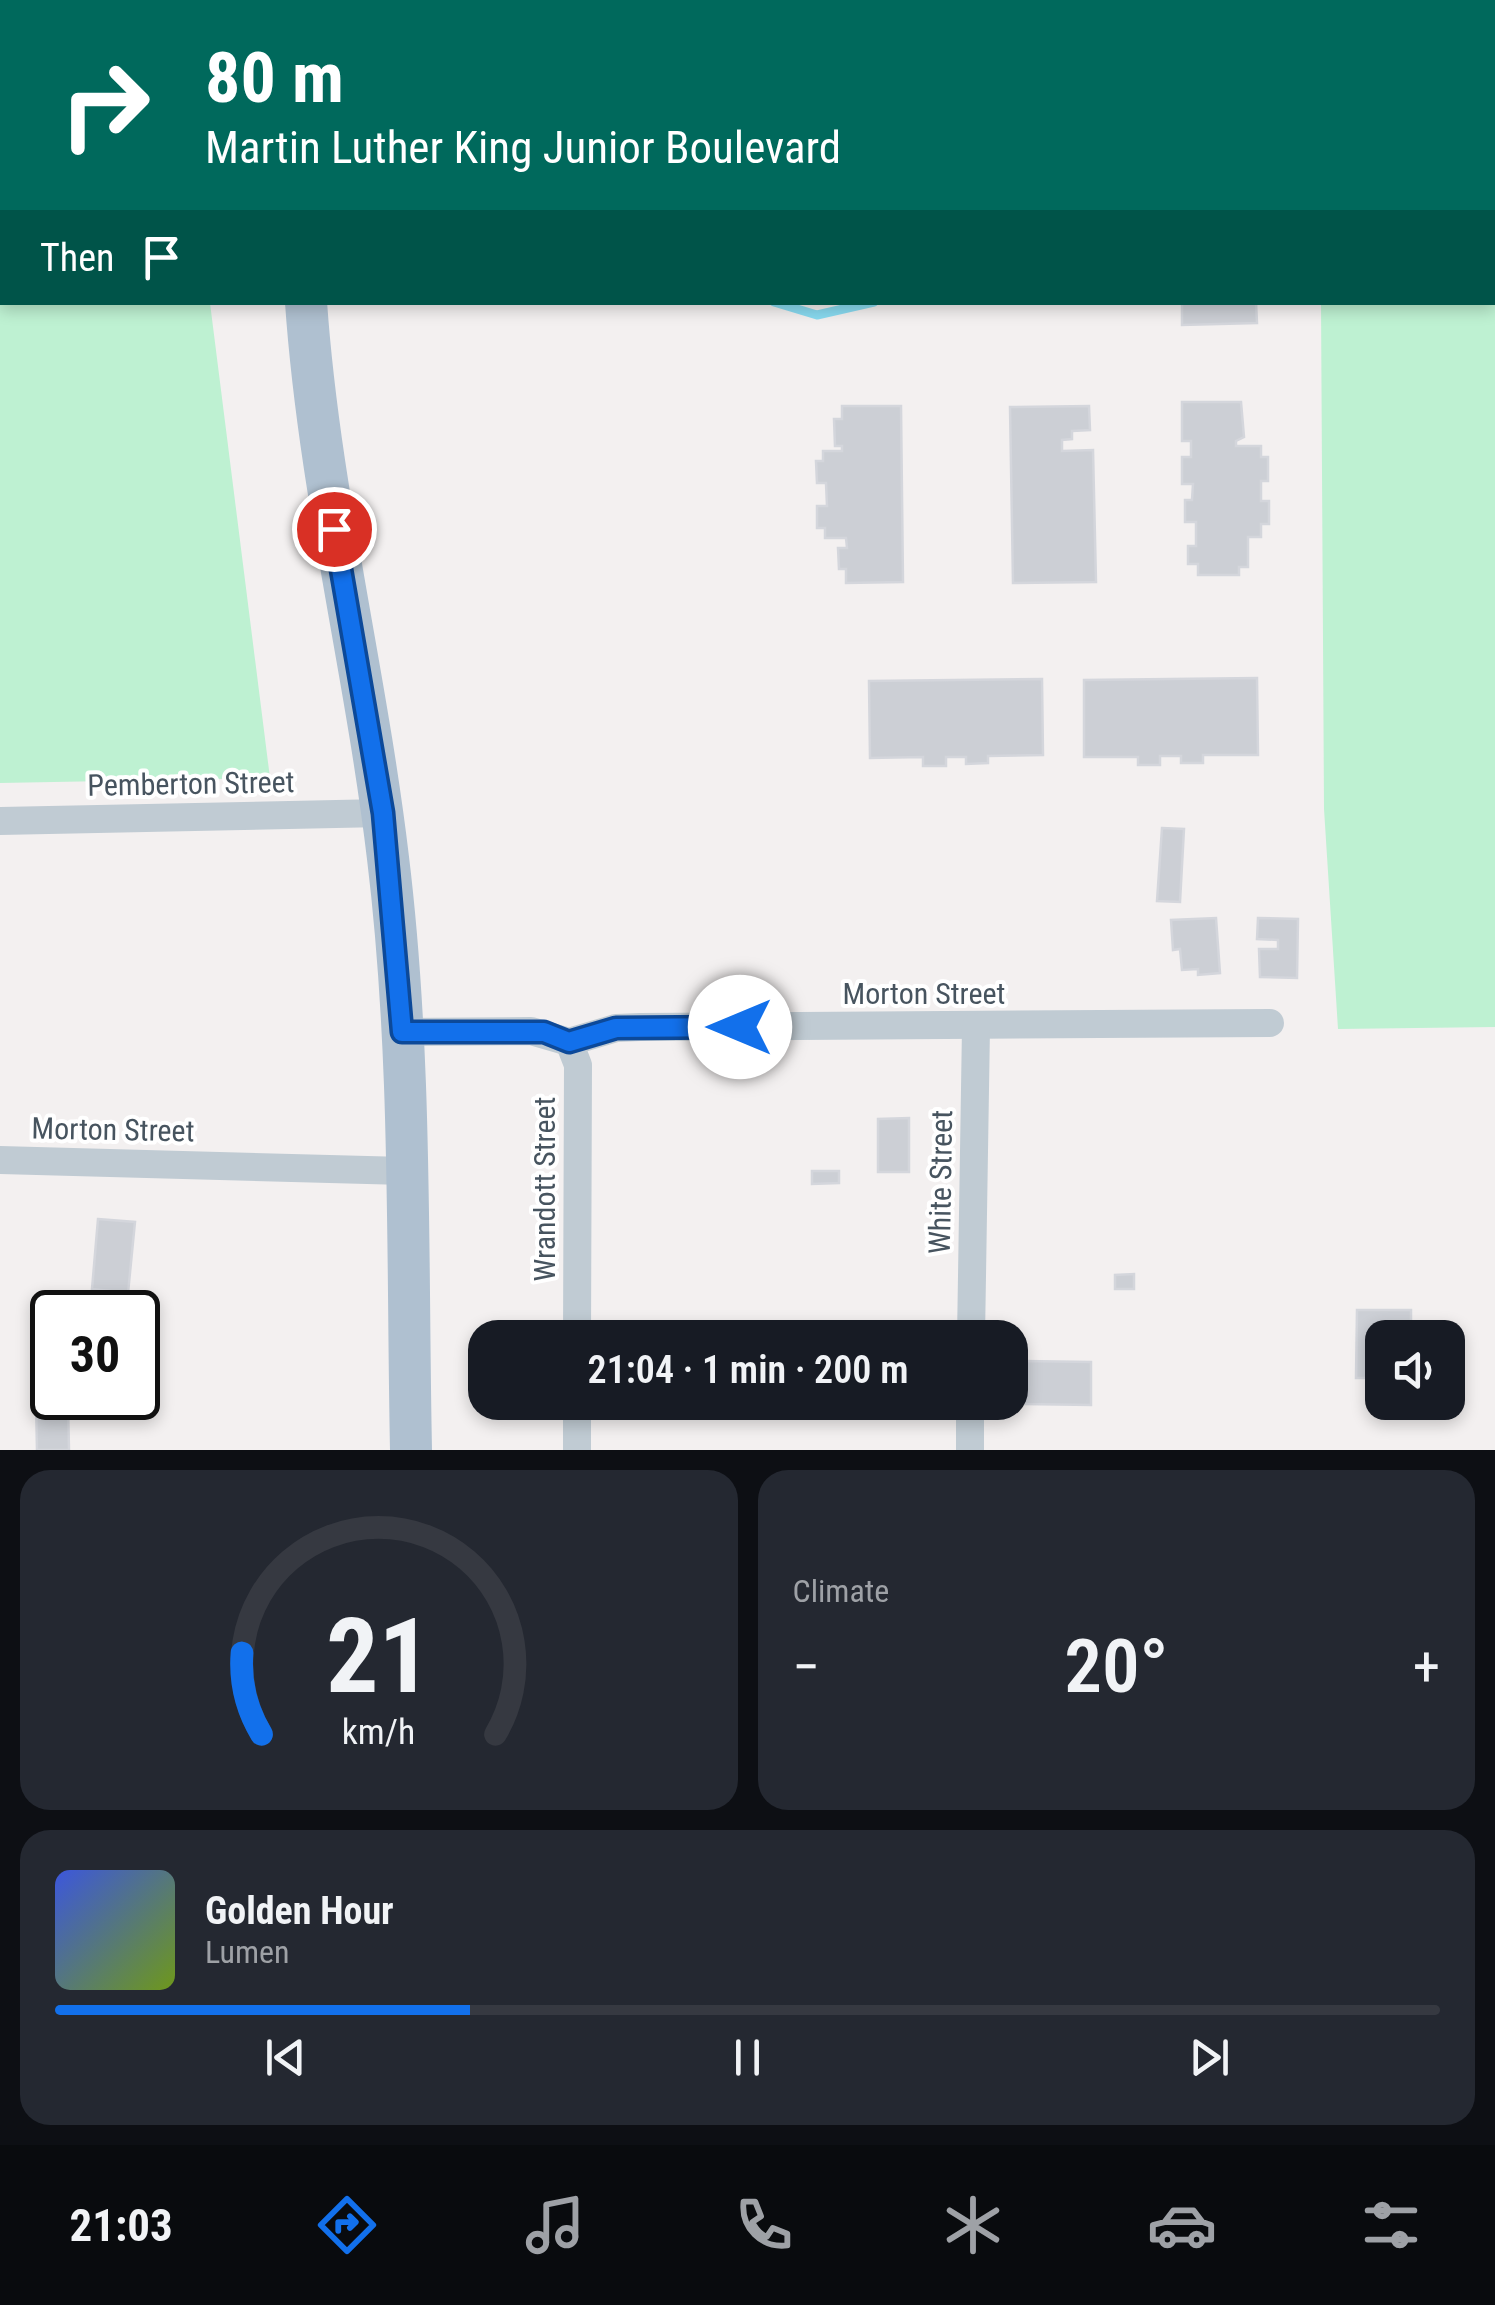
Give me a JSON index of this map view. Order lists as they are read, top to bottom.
{
  "streets": {
    "street": [
      "Pemberton Street",
      "Morton Street",
      "White Street",
      "Wrandott Street"
    ]
  },
  "crossings": [
    ["Morton Street", "White Street"],
    ["Morton Street", "Wrandott Street"]
  ],
  "page": {
    "turn": ["80 m", "Martin Luther King Junior Boulevard"],
    "then": "Then",
    "limit": "30",
    "trip": "21:04 · 1 min · 200 m",
    "tile": "Climate",
    "heat": ["−", "20°", "+"],
    "song": ["Golden Hour", "Lumen"],
    "tabs": "21:03",
    "gauge": ["21", "km/h"]
  }
}
